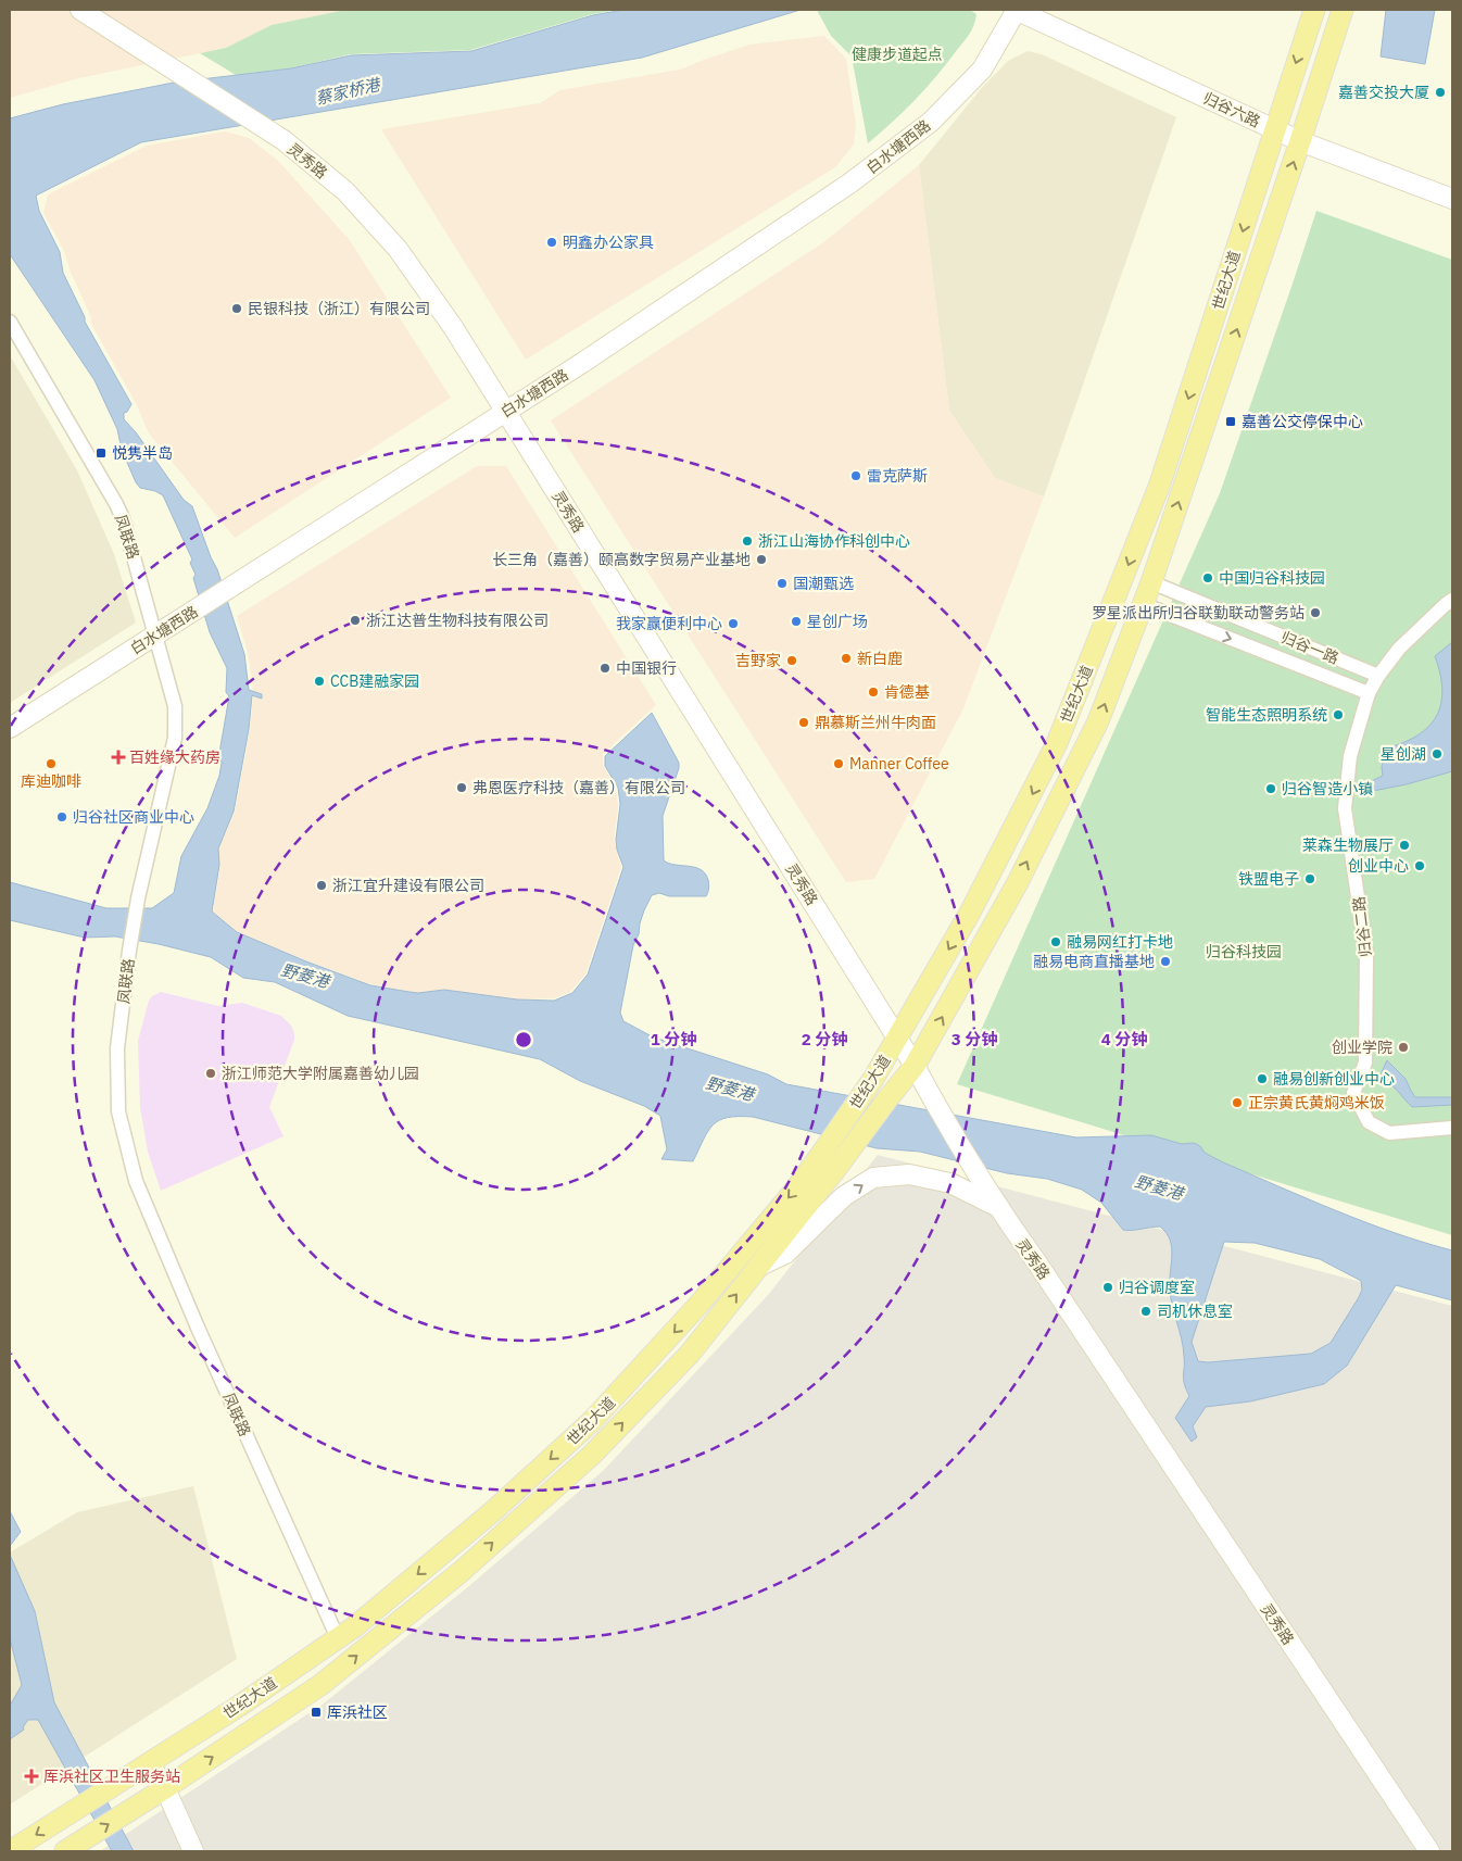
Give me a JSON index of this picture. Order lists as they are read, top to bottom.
{
  "streets": {
    "main road": ["世纪大道"],
    "street": [
      "归谷六路",
      "白水塘西路",
      "灵秀路",
      "凤联路",
      "归谷一路",
      "归谷二路"
    ]
  },
  "crossings": [
    ["归谷六路", "白水塘西路"],
    ["归谷六路", "世纪大道"],
    ["白水塘西路", "灵秀路"],
    ["白水塘西路", "凤联路"],
    ["灵秀路", "世纪大道"],
    ["世纪大道", "凤联路"],
    ["世纪大道", "归谷一路"],
    ["归谷一路", "归谷二路"]
  ],
  "water": ["蔡家桥港", "野菱港"],
  "parks": ["健康步道起点", "归谷科技园"],
  "places": {
    "other": [
      "嘉善交投大厦",
      "明鑫办公家具",
      "民银科技（浙江）有限公司",
      "雷克萨斯",
      "浙江山海协作科创中心",
      "长三角（嘉善）颐高数字贸易产业基地",
      "中国归谷科技园",
      "国潮甄选",
      "罗星派出所归谷联勤联动警务站",
      "浙江达普生物科技有限公司",
      "星创广场",
      "我家赢便利中心",
      "新白鹿",
      "吉野家",
      "中国银行",
      "CCB建融家园",
      "肯德基",
      "智能生态照明系统",
      "鼎慕斯兰州牛肉面",
      "星创湖",
      "库迪咖啡",
      "Manner Coffee",
      "弗恩医疗科技（嘉善）有限公司",
      "归谷智造小镇",
      "归谷社区商业中心",
      "莱森生物展厅",
      "创业中心",
      "铁盟电子",
      "浙江宜升建设有限公司",
      "融易网红打卡地",
      "融易电商直播基地",
      "创业学院",
      "浙江师范大学附属嘉善幼儿园",
      "融易创新创业中心",
      "正宗黄氏黄焖鸡米饭",
      "归谷调度室",
      "司机休息室"
    ],
    "transit": ["嘉善公交停保中心", "悦隽半岛", "厍浜社区"],
    "health": ["百姓缘大药房", "厍浜社区卫生服务站"]
  },
  "rings": [
    "1 分钟",
    "2 分钟",
    "3 分钟",
    "4 分钟"
  ]
}
